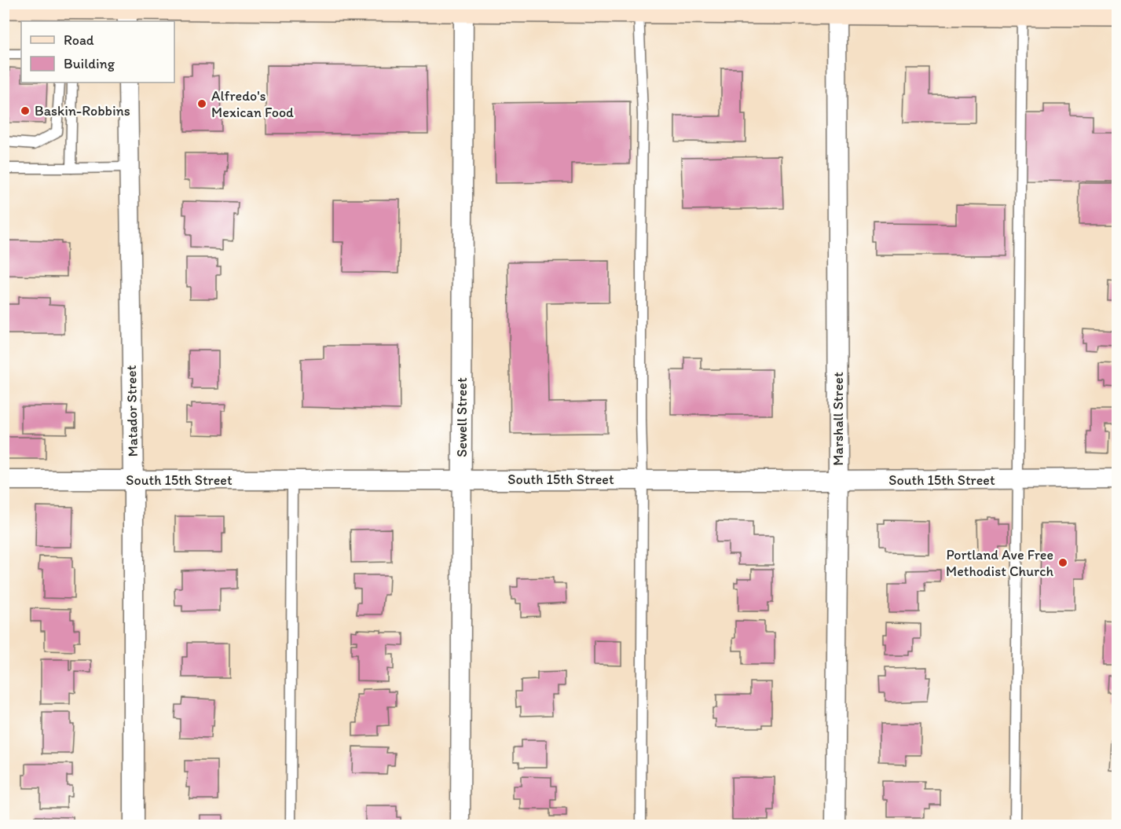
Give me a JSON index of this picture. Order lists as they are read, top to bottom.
{
  "streets": {
    "street": [
      "Matador Street",
      "Sewell Street",
      "Marshall Street",
      "South 15th Street"
    ]
  },
  "crossings": [
    ["Matador Street", "South 15th Street"],
    ["Sewell Street", "South 15th Street"],
    ["Marshall Street", "South 15th Street"]
  ],
  "places": ["Alfredo's Mexican Food", "Baskin-Robbins", "Portland Ave Free Methodist Church"],
  "legend": ["Road", "Building"]
}
